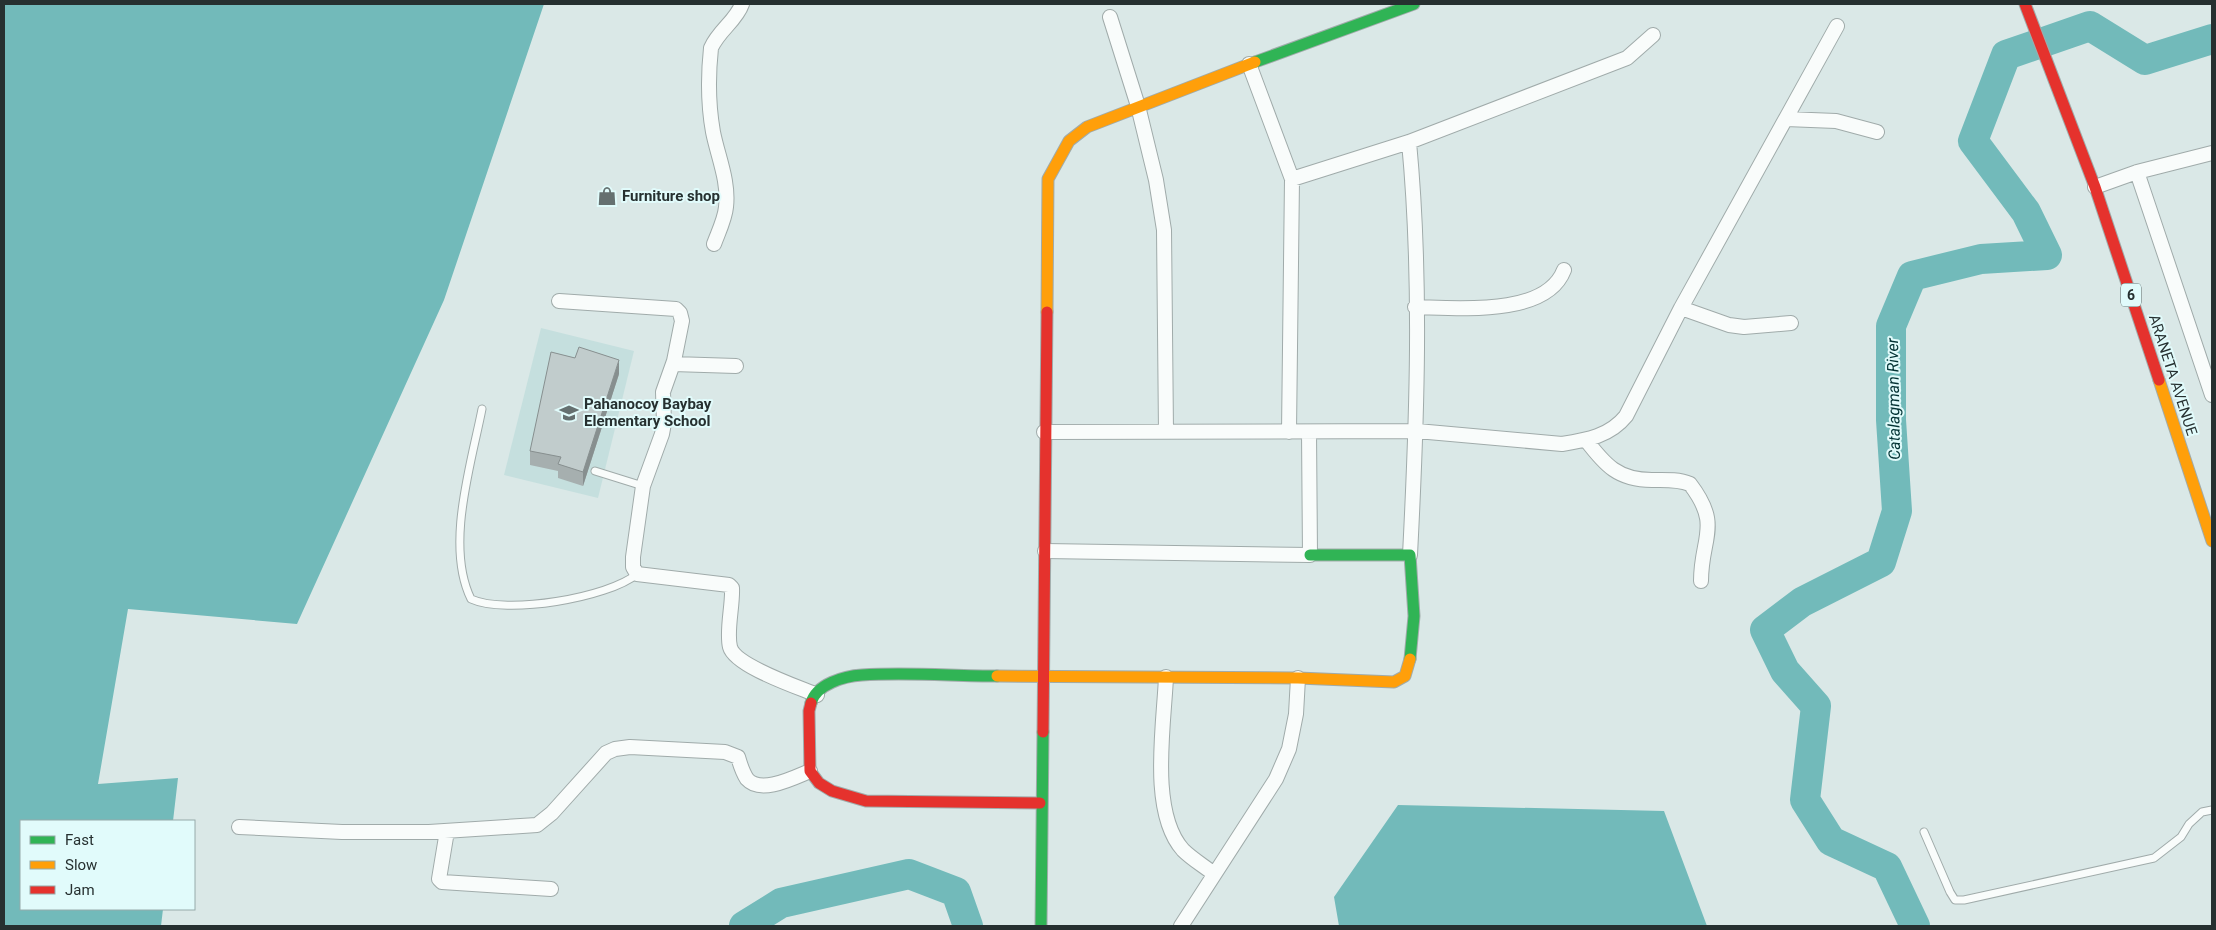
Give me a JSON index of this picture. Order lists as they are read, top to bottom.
{
  "streets": {
    "street": ["6", "ARANETA AVENUE"]
  },
  "water": ["Catalagman River"],
  "places": {
    "shop": ["Furniture shop"],
    "school or university": ["Pahanocoy Baybay Elementary School"]
  },
  "legend": ["Fast", "Slow", "Jam"]
}
